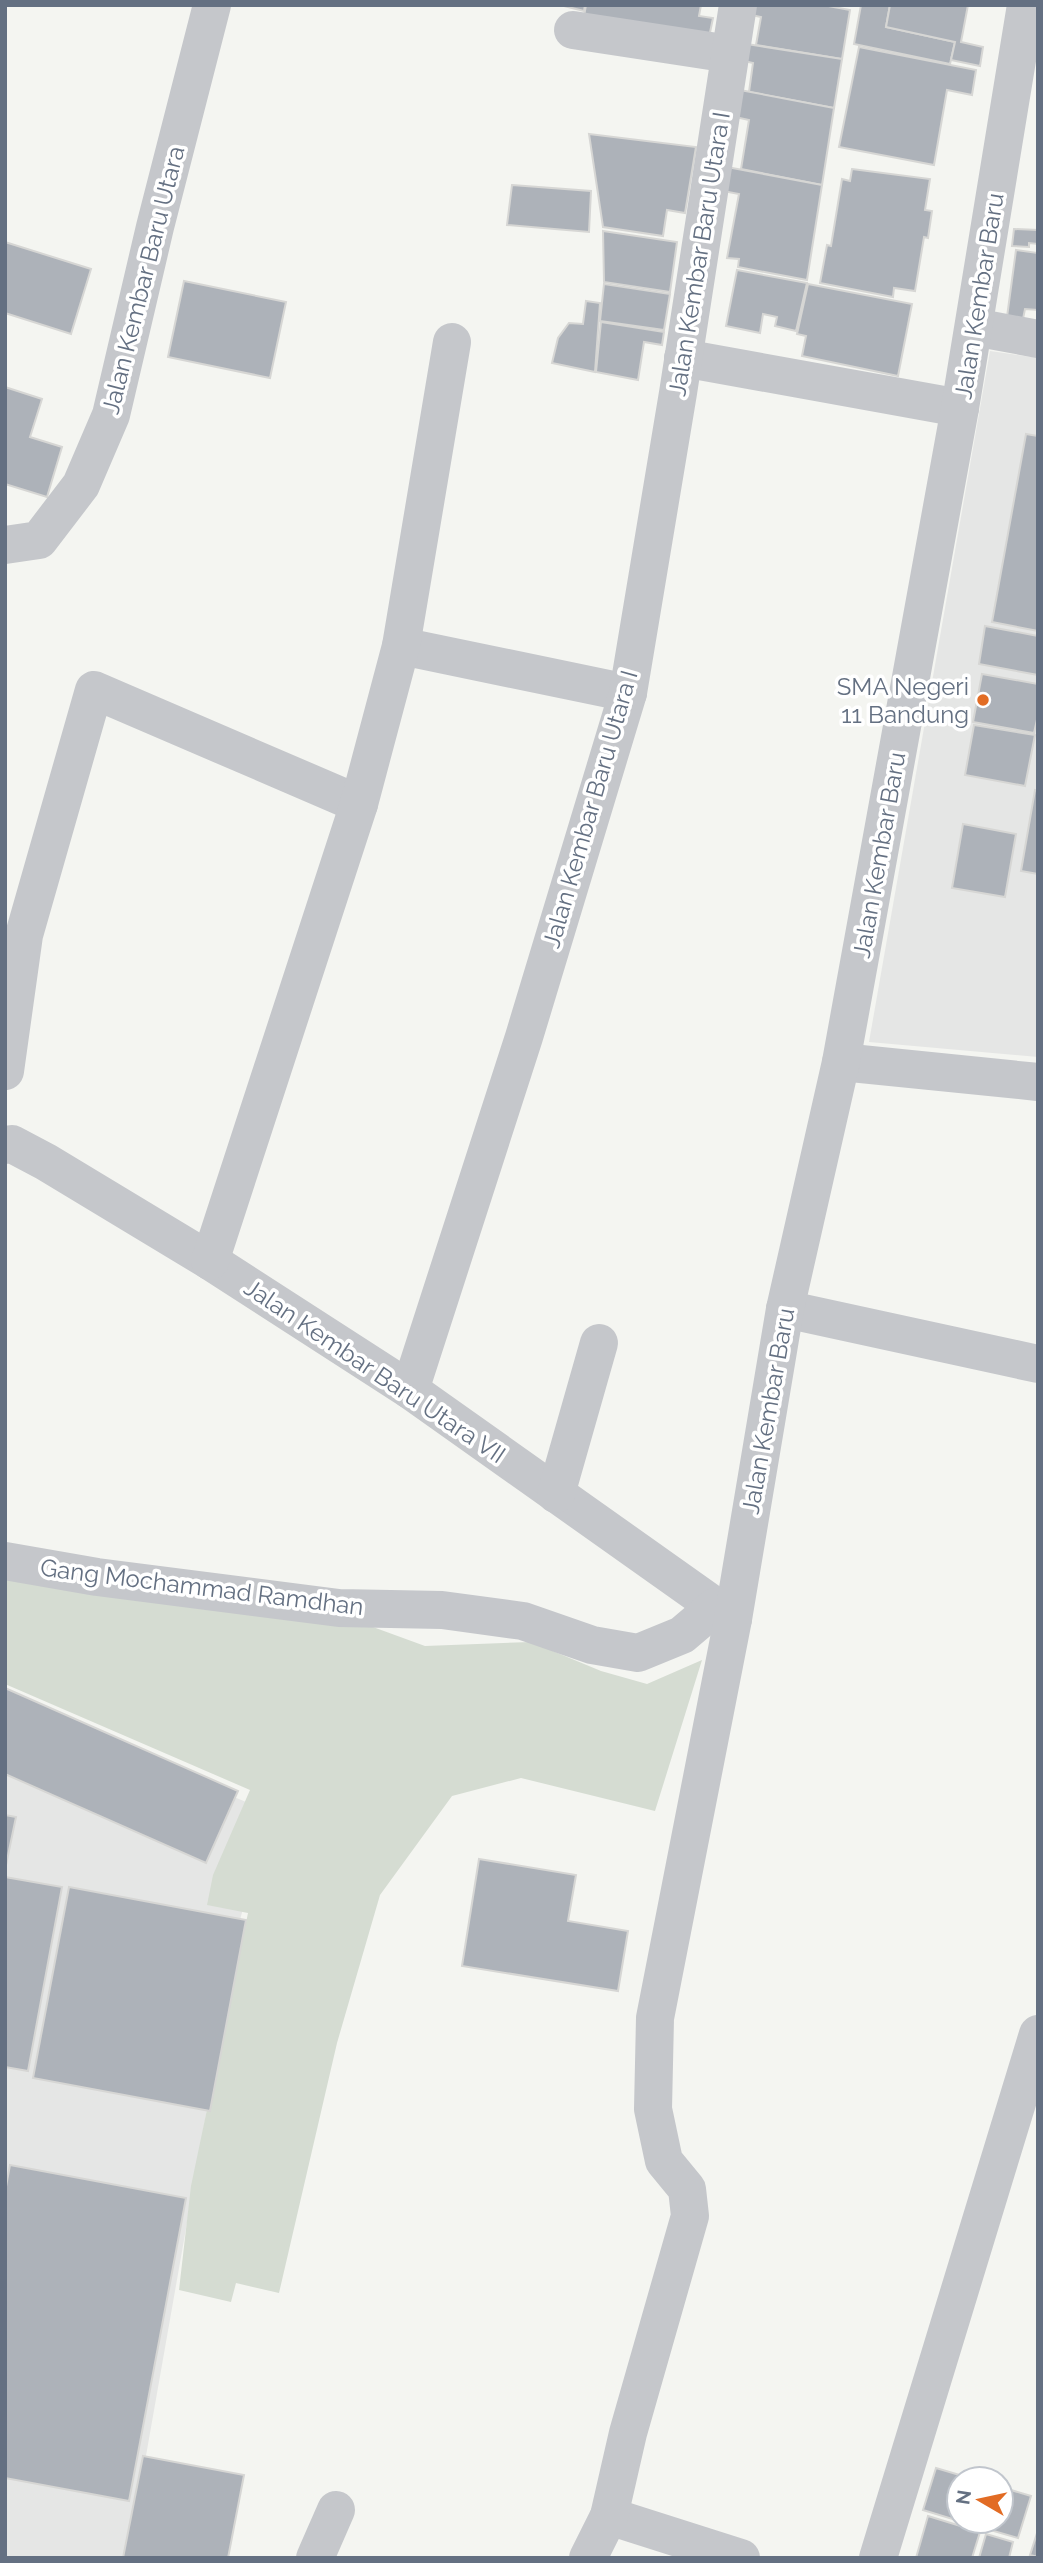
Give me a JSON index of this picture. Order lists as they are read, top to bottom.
{
  "streets": {
    "street": [
      "Jalan Kembar Baru Utara I",
      "Jalan Kembar Baru Utara",
      "Jalan Kembar Baru",
      "Jalan Kembar Baru Utara VII",
      "Gang Mochammad Ramdhan"
    ]
  },
  "crossings": [
    ["Jalan Kembar Baru Utara I", "Jalan Kembar Baru Utara VII"],
    ["Jalan Kembar Baru", "Jalan Kembar Baru Utara VII"],
    ["Jalan Kembar Baru", "Gang Mochammad Ramdhan"],
    ["Jalan Kembar Baru Utara VII", "Gang Mochammad Ramdhan"]
  ],
  "places": ["SMA Negeri 11 Bandung"],
  "north": "left"
}
